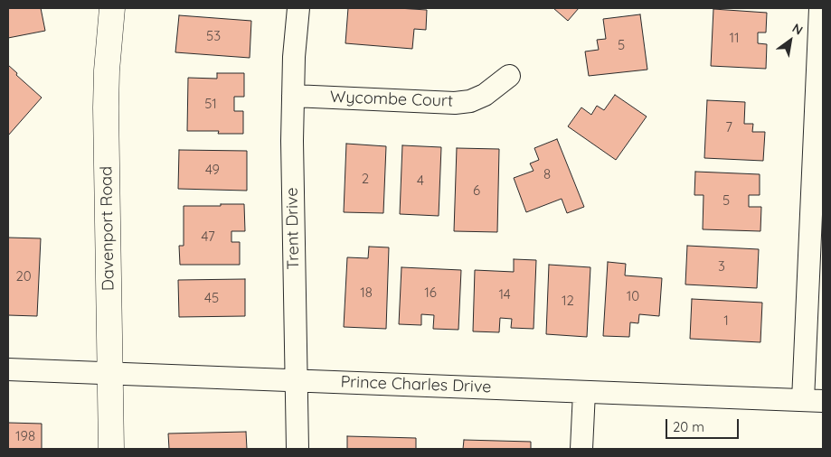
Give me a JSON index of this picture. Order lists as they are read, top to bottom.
{
  "streets": {
    "street": [
      "Wycombe Court",
      "Davenport Road",
      "Trent Drive",
      "Prince Charles Drive"
    ]
  },
  "crossings": [
    ["Wycombe Court", "Trent Drive"],
    ["Davenport Road", "Prince Charles Drive"],
    ["Trent Drive", "Prince Charles Drive"]
  ],
  "house_numbers": [
    "53",
    "11",
    "5",
    "51",
    "7",
    "49",
    "8",
    "2",
    "4",
    "6",
    "5",
    "47",
    "3",
    "20",
    "18",
    "16",
    "14",
    "10",
    "45",
    "12",
    "1",
    "198"
  ],
  "scale_bar": "20 m",
  "north": "top right"
}
